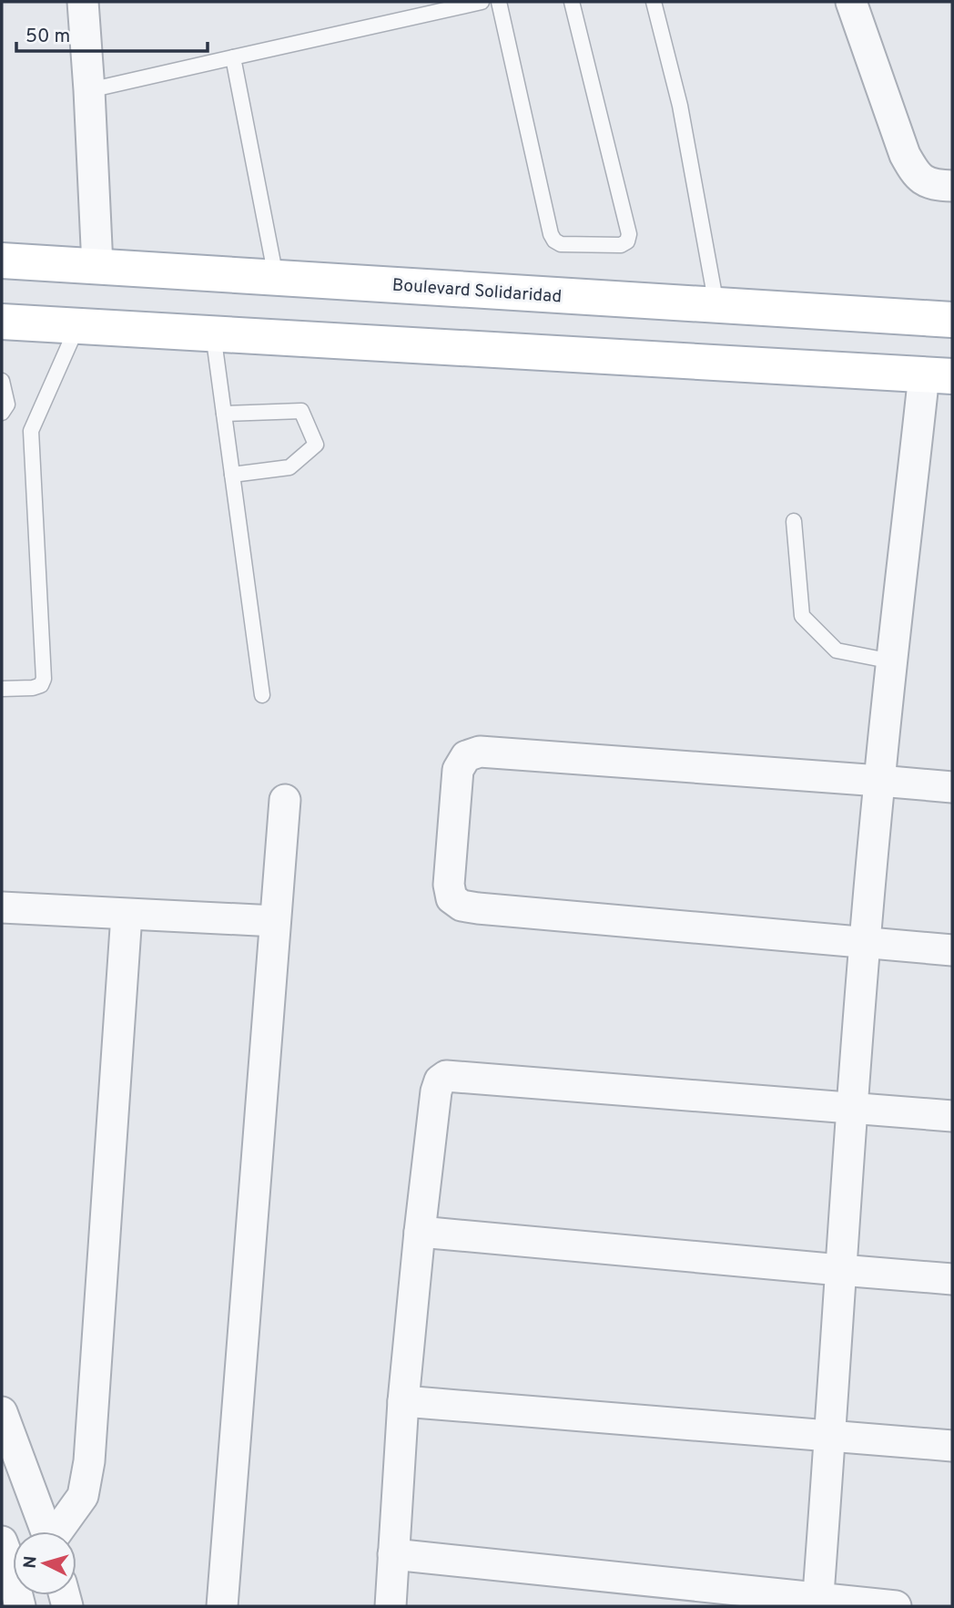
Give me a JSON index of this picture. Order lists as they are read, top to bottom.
{
  "streets": {
    "main road": ["Boulevard Solidaridad"]
  },
  "scale_bar": "50 m",
  "north": "left"
}
